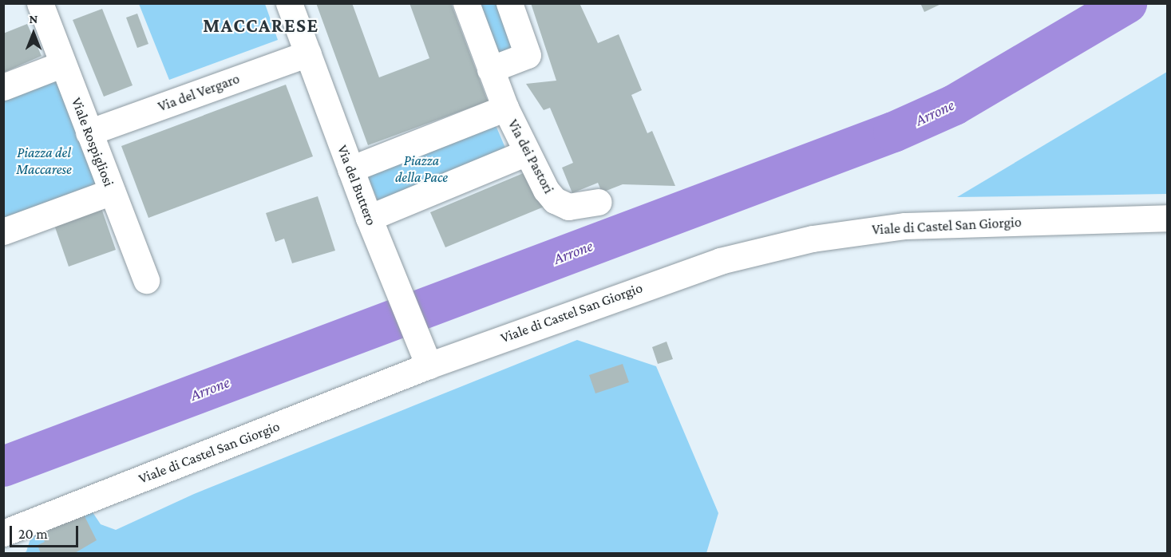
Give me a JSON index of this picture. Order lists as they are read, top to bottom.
{
  "streets": {
    "street": [
      "Via del Vergaro",
      "Viale Rospigliosi",
      "Via dei Pastori",
      "Via del Buttero",
      "Viale di Castel San Giorgio"
    ]
  },
  "crossings": [
    ["Via del Vergaro", "Viale Rospigliosi"],
    ["Via del Vergaro", "Via del Buttero"],
    ["Via del Buttero", "Viale di Castel San Giorgio"]
  ],
  "districts": ["MACCARESE"],
  "water": ["Arrone"],
  "parks": ["Piazza del Maccarese", "Piazza della Pace"],
  "scale_bar": "20 m",
  "north": "top"
}
